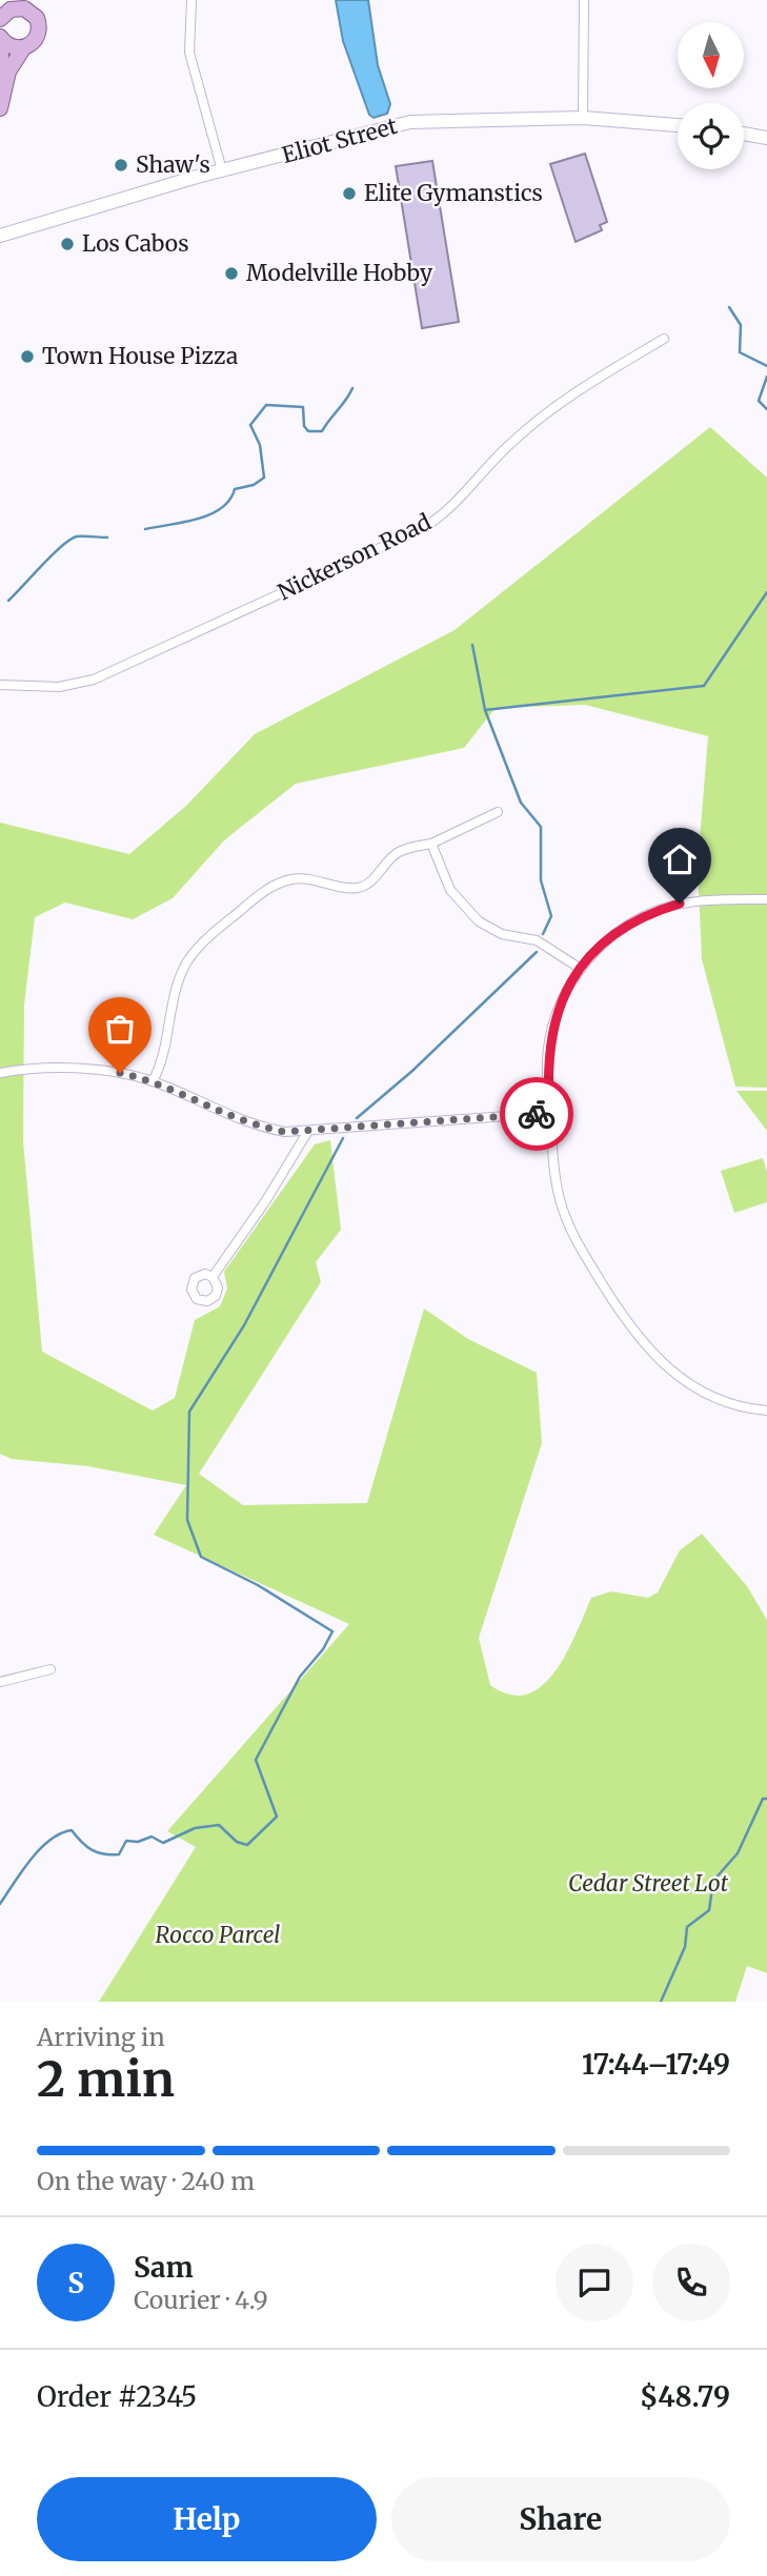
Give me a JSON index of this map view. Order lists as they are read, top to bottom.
{
  "streets": {
    "main road": ["Eliot Street"],
    "street": ["Nickerson Road"]
  },
  "parks": ["Cedar Street Lot", "Rocco Parcel"],
  "places": [
    "Shaw's",
    "Elite Gymanstics",
    "Los Cabos",
    "Modelville Hobby",
    "Town House Pizza"
  ],
  "north": "bottom",
  "page": {
    "heading": ["2 min", "Arriving in", "17:44–17:49"],
    "panel": [
      "Sam",
      "Courier · 4.9",
      "Order #2345",
      "$48.79"
    ],
    "bar": "On the way · 240 m",
    "round": "S",
    "buttons": ["Help", "Share"]
  }
}
